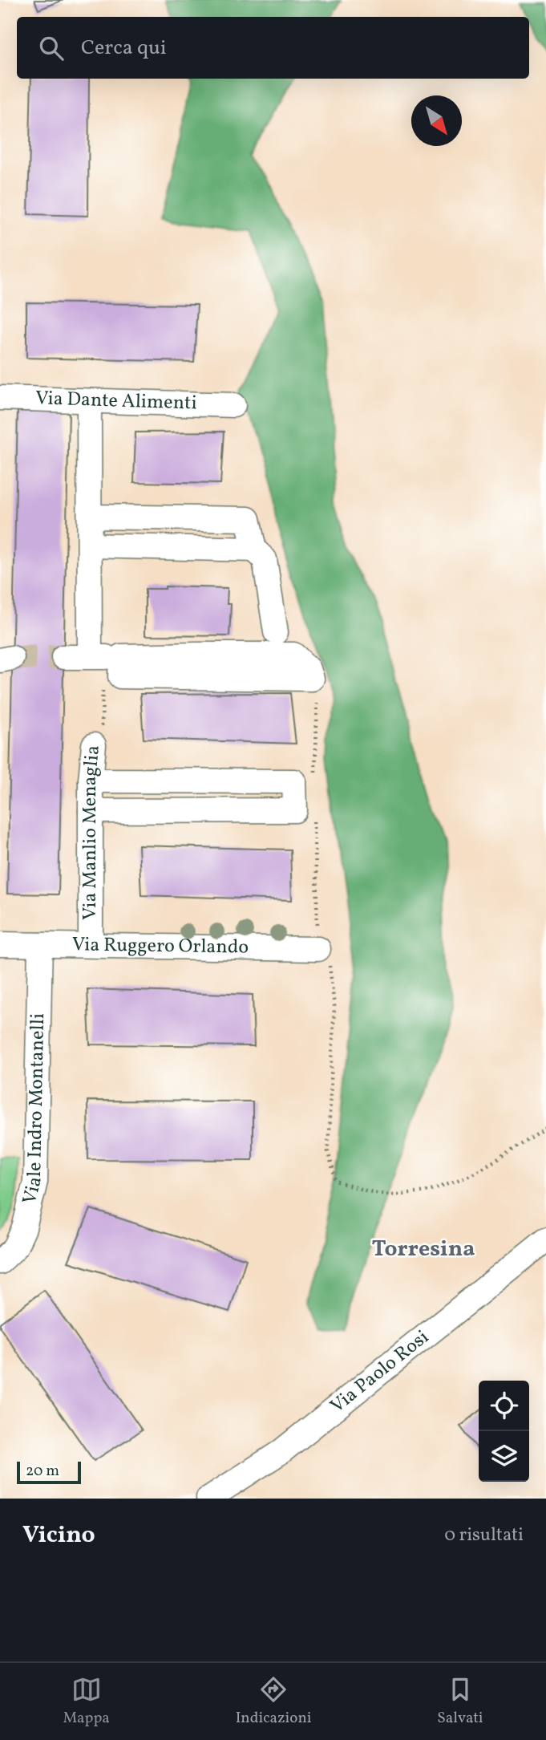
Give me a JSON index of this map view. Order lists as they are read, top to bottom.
{
  "streets": {
    "street": [
      "Via Dante Alimenti",
      "Via Manlio Menaglia",
      "Via Ruggero Orlando",
      "Viale Indro Montanelli",
      "Via Paolo Rosi"
    ]
  },
  "crossings": [
    ["Via Manlio Menaglia", "Via Ruggero Orlando"],
    ["Via Ruggero Orlando", "Viale Indro Montanelli"]
  ],
  "districts": ["Torresina"],
  "scale_bar": "20 m",
  "north": "bottom right",
  "page": {
    "search": "Cerca qui",
    "scale": "20 m",
    "heading": ["Vicino", "0 risultati"],
    "nav": ["Mappa", "Indicazioni", "Salvati"]
  }
}
